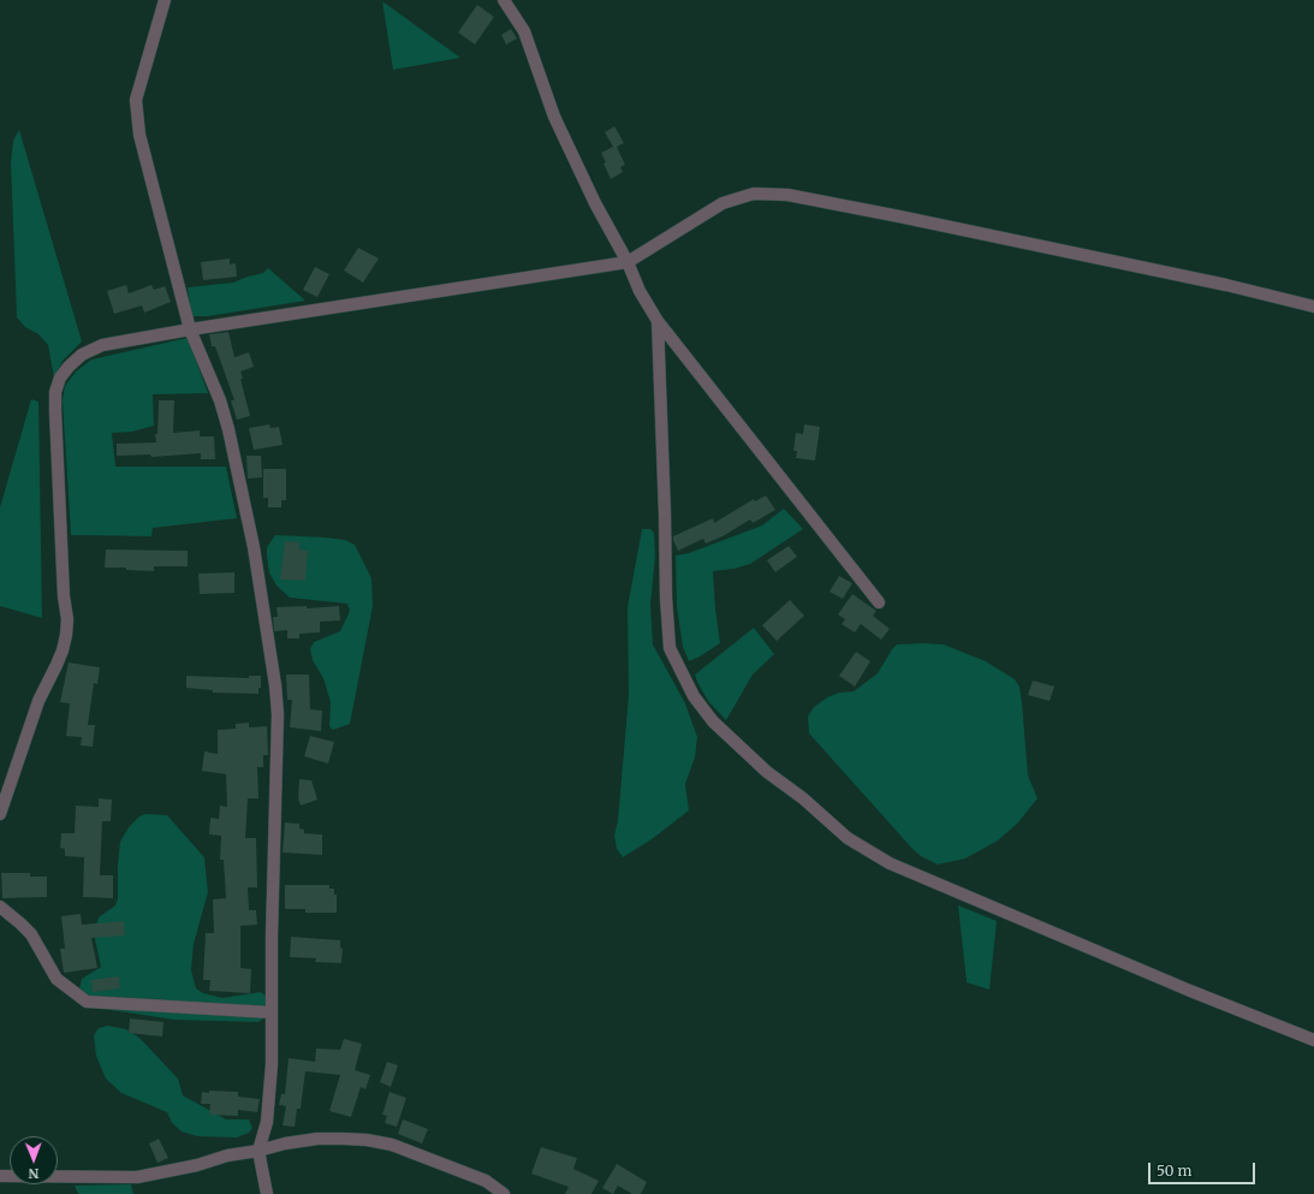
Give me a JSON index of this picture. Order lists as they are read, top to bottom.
{
  "scale_bar": "50 m",
  "north": "bottom"
}
